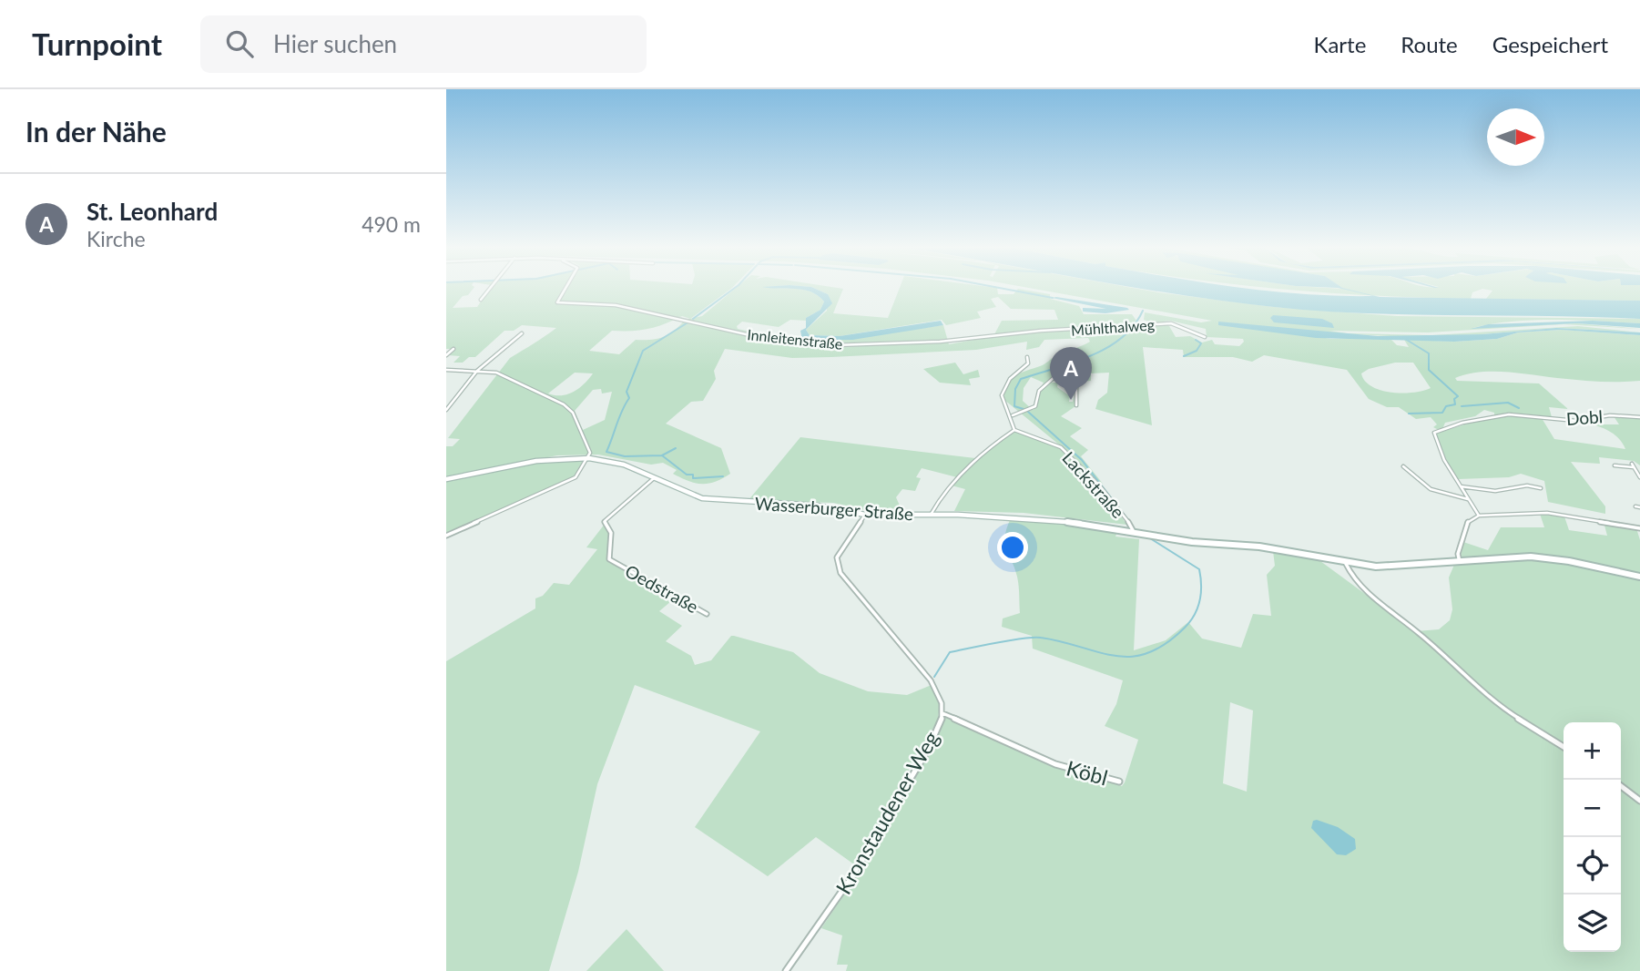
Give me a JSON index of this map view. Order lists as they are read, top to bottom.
{
  "streets": {
    "main road": ["Wasserburger Straße"],
    "street": [
      "Mühlthalweg",
      "Innleitenstraße",
      "Dobl",
      "Lackstraße",
      "Oedstraße",
      "Köbl",
      "Kronstaudener Weg"
    ]
  },
  "crossings": [
    ["Mühlthalweg", "Innleitenstraße"],
    ["Lackstraße", "Wasserburger Straße"],
    ["Wasserburger Straße", "Oedstraße"],
    ["Wasserburger Straße", "Kronstaudener Weg"],
    ["Köbl", "Kronstaudener Weg"]
  ],
  "north": "right",
  "page": {
    "header": "Turnpoint",
    "search": "Hier suchen",
    "nav": ["Karte", "Route", "Gespeichert"],
    "heading": "In der Nähe",
    "list": [
      {
        "mark": "A",
        "name": "St. Leonhard",
        "note": "Kirche",
        "value": "490 m"
      }
    ],
    "pins": "A",
    "map_buttons": ["+", "−"]
  }
}
